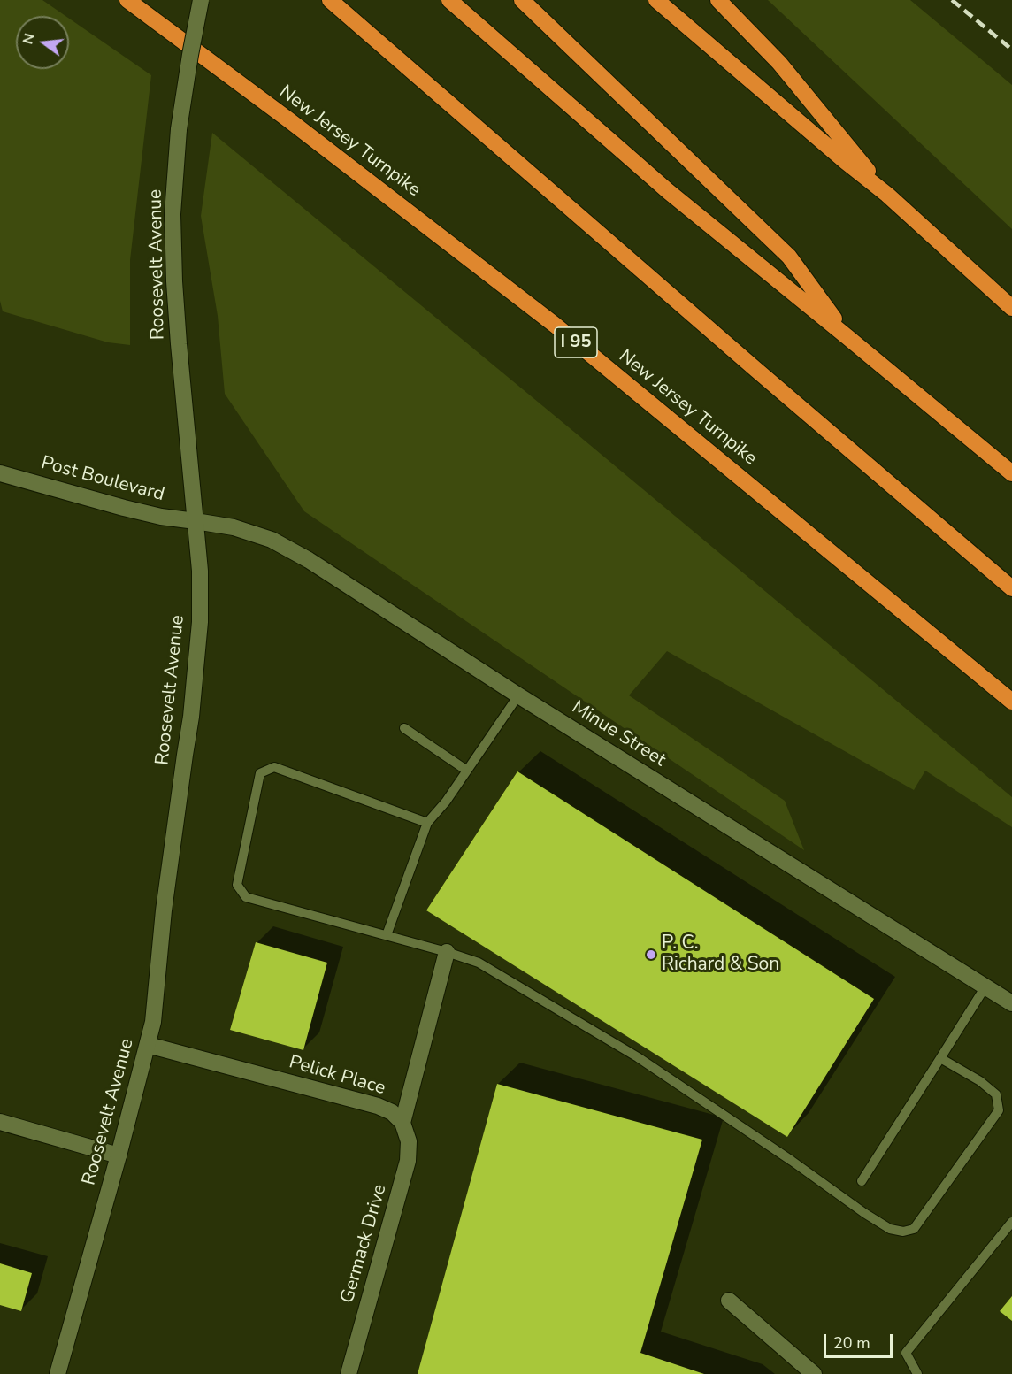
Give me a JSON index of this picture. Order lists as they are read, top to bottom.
{
  "streets": {
    "highway": ["New Jersey Turnpike", "I 95"],
    "street": [
      "Roosevelt Avenue",
      "Post Boulevard",
      "Minue Street",
      "Pelick Place",
      "Germack Drive"
    ]
  },
  "crossings": [
    ["Roosevelt Avenue", "Post Boulevard"],
    ["Roosevelt Avenue", "Minue Street"],
    ["Roosevelt Avenue", "Pelick Place"],
    ["Post Boulevard", "Minue Street"],
    ["Pelick Place", "Germack Drive"]
  ],
  "places": ["P. C. Richard & Son"],
  "scale_bar": "20 m",
  "north": "left"
}
